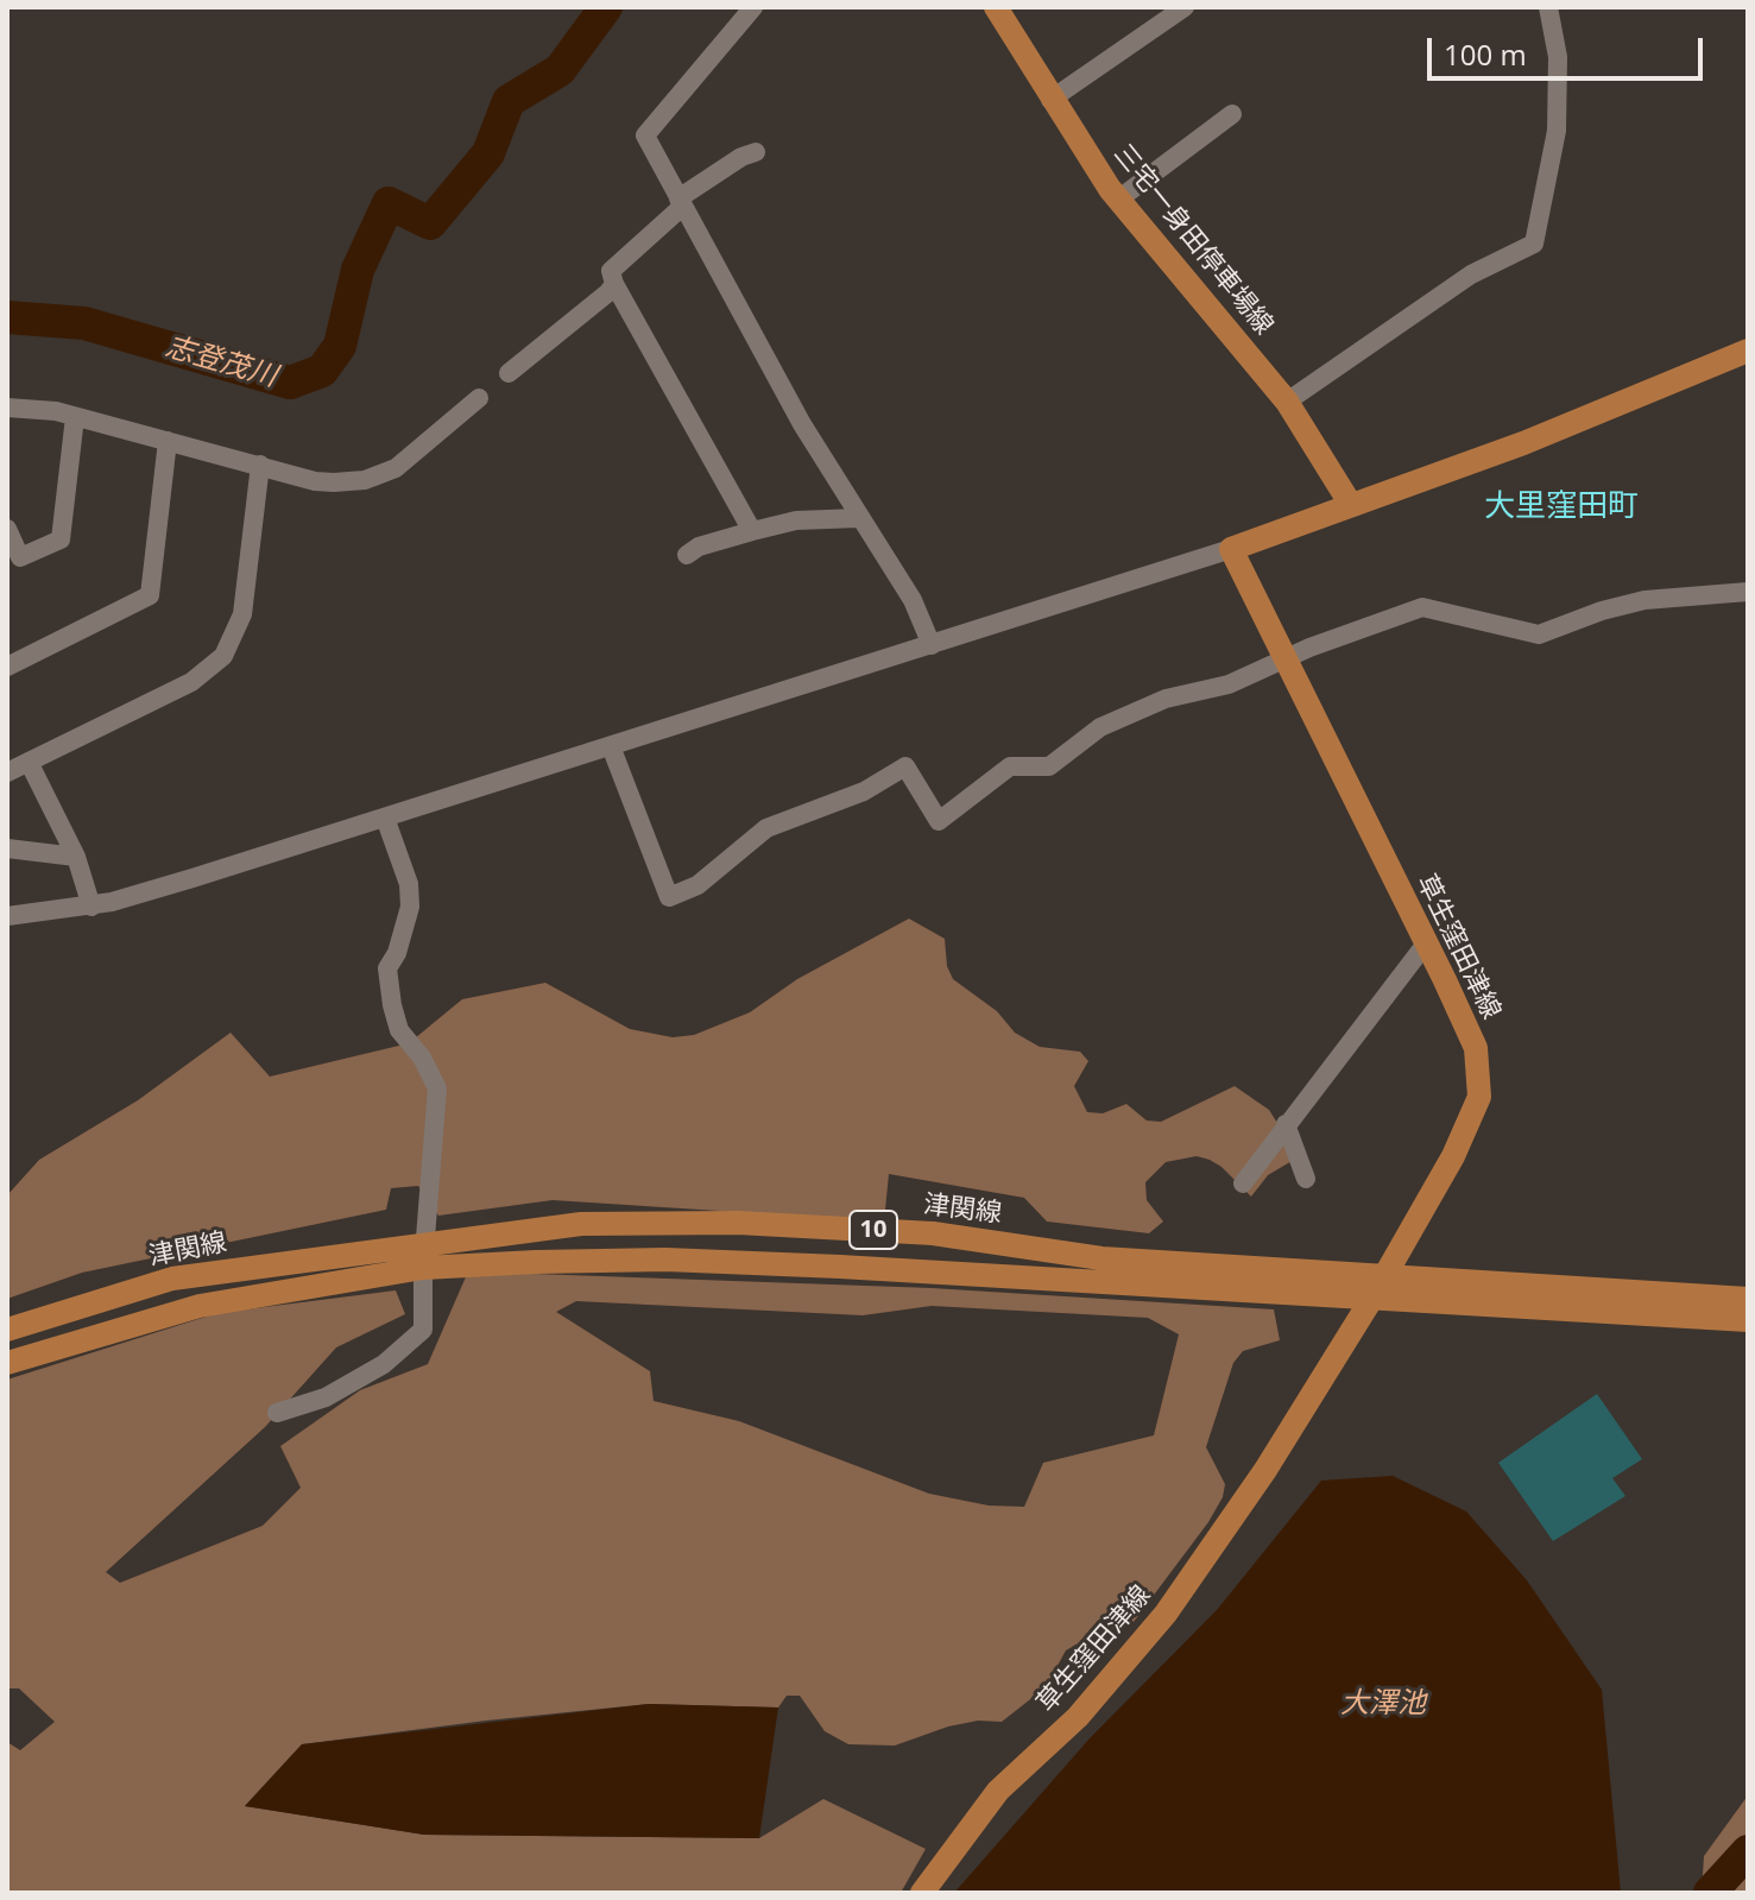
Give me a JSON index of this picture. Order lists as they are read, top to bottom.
{
  "streets": {
    "main road": [
      "三宅一身田停車場線",
      "草生窪田津線",
      "津関線",
      "10"
    ]
  },
  "crossings": [
    ["草生窪田津線", "津関線"],
    ["草生窪田津線", "10"]
  ],
  "districts": ["大里窪田町"],
  "water": ["志登茂川", "大澤池"],
  "scale_bar": "100 m"
}
